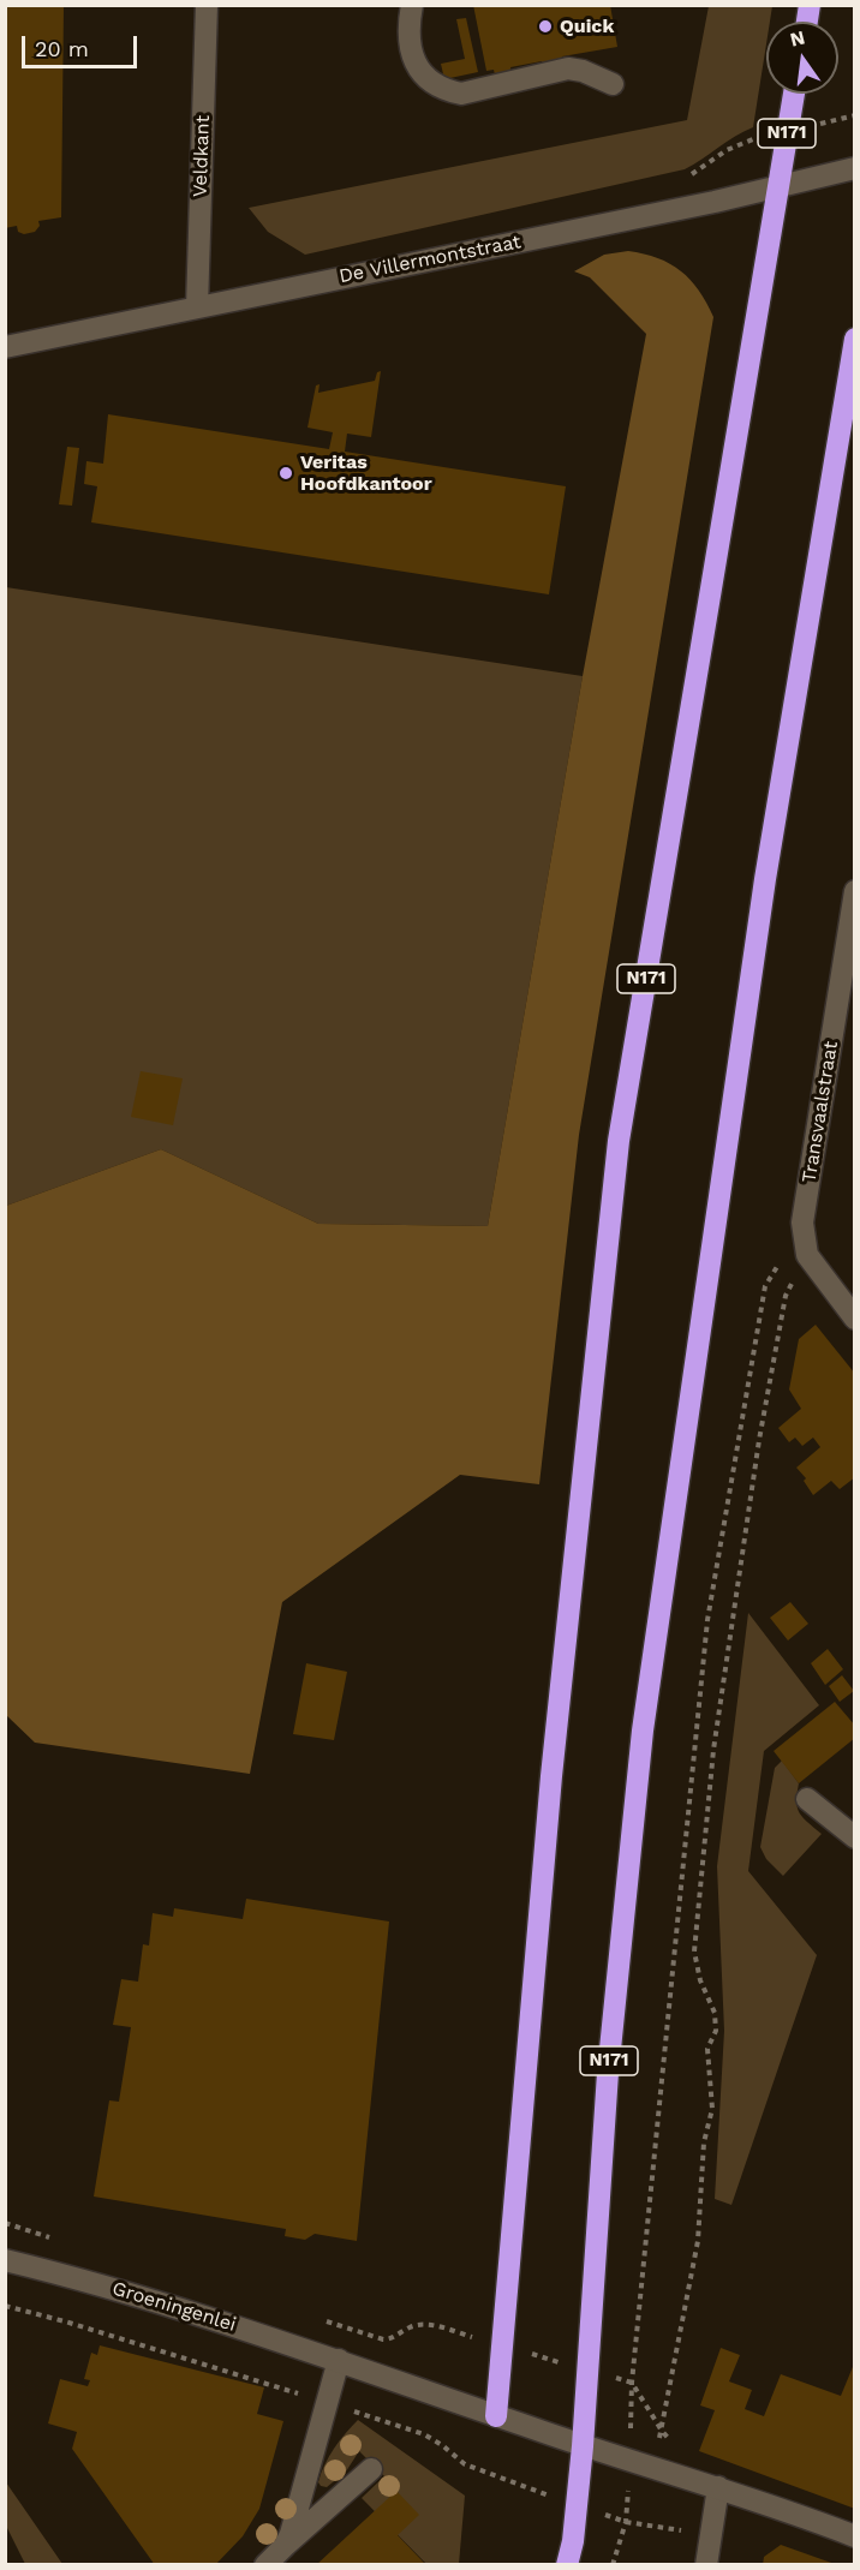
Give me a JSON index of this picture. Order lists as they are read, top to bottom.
{
  "streets": {
    "highway": ["N171"],
    "street": [
      "Veldkant",
      "De Villermontstraat",
      "Transvaalstraat",
      "Groeningenlei"
    ]
  },
  "crossings": [
    ["N171", "De Villermontstraat"],
    ["N171", "Groeningenlei"],
    ["Veldkant", "De Villermontstraat"]
  ],
  "places": ["Quick", "Veritas Hoofdkantoor"],
  "scale_bar": "20 m",
  "north": "top"
}
